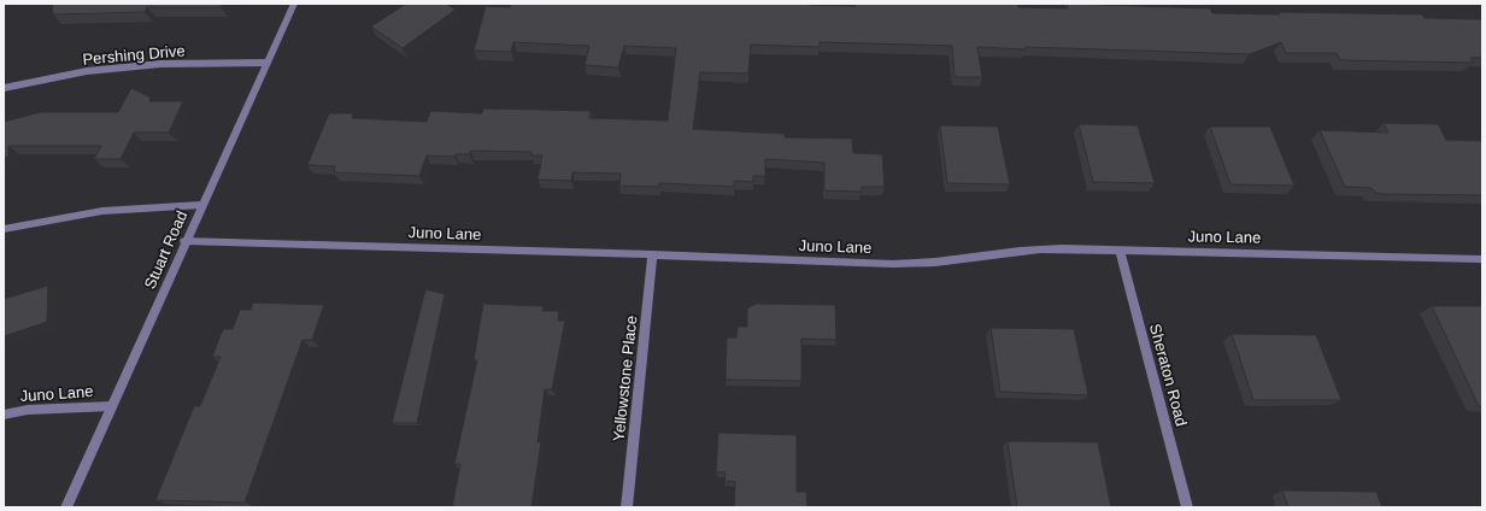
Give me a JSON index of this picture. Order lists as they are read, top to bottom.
{
  "streets": {
    "street": [
      "Pershing Drive",
      "Juno Lane",
      "Stuart Road",
      "Sheraton Road",
      "Yellowstone Place"
    ]
  },
  "crossings": [
    ["Pershing Drive", "Stuart Road"],
    ["Juno Lane", "Stuart Road"],
    ["Juno Lane", "Sheraton Road"],
    ["Juno Lane", "Yellowstone Place"]
  ]
}
